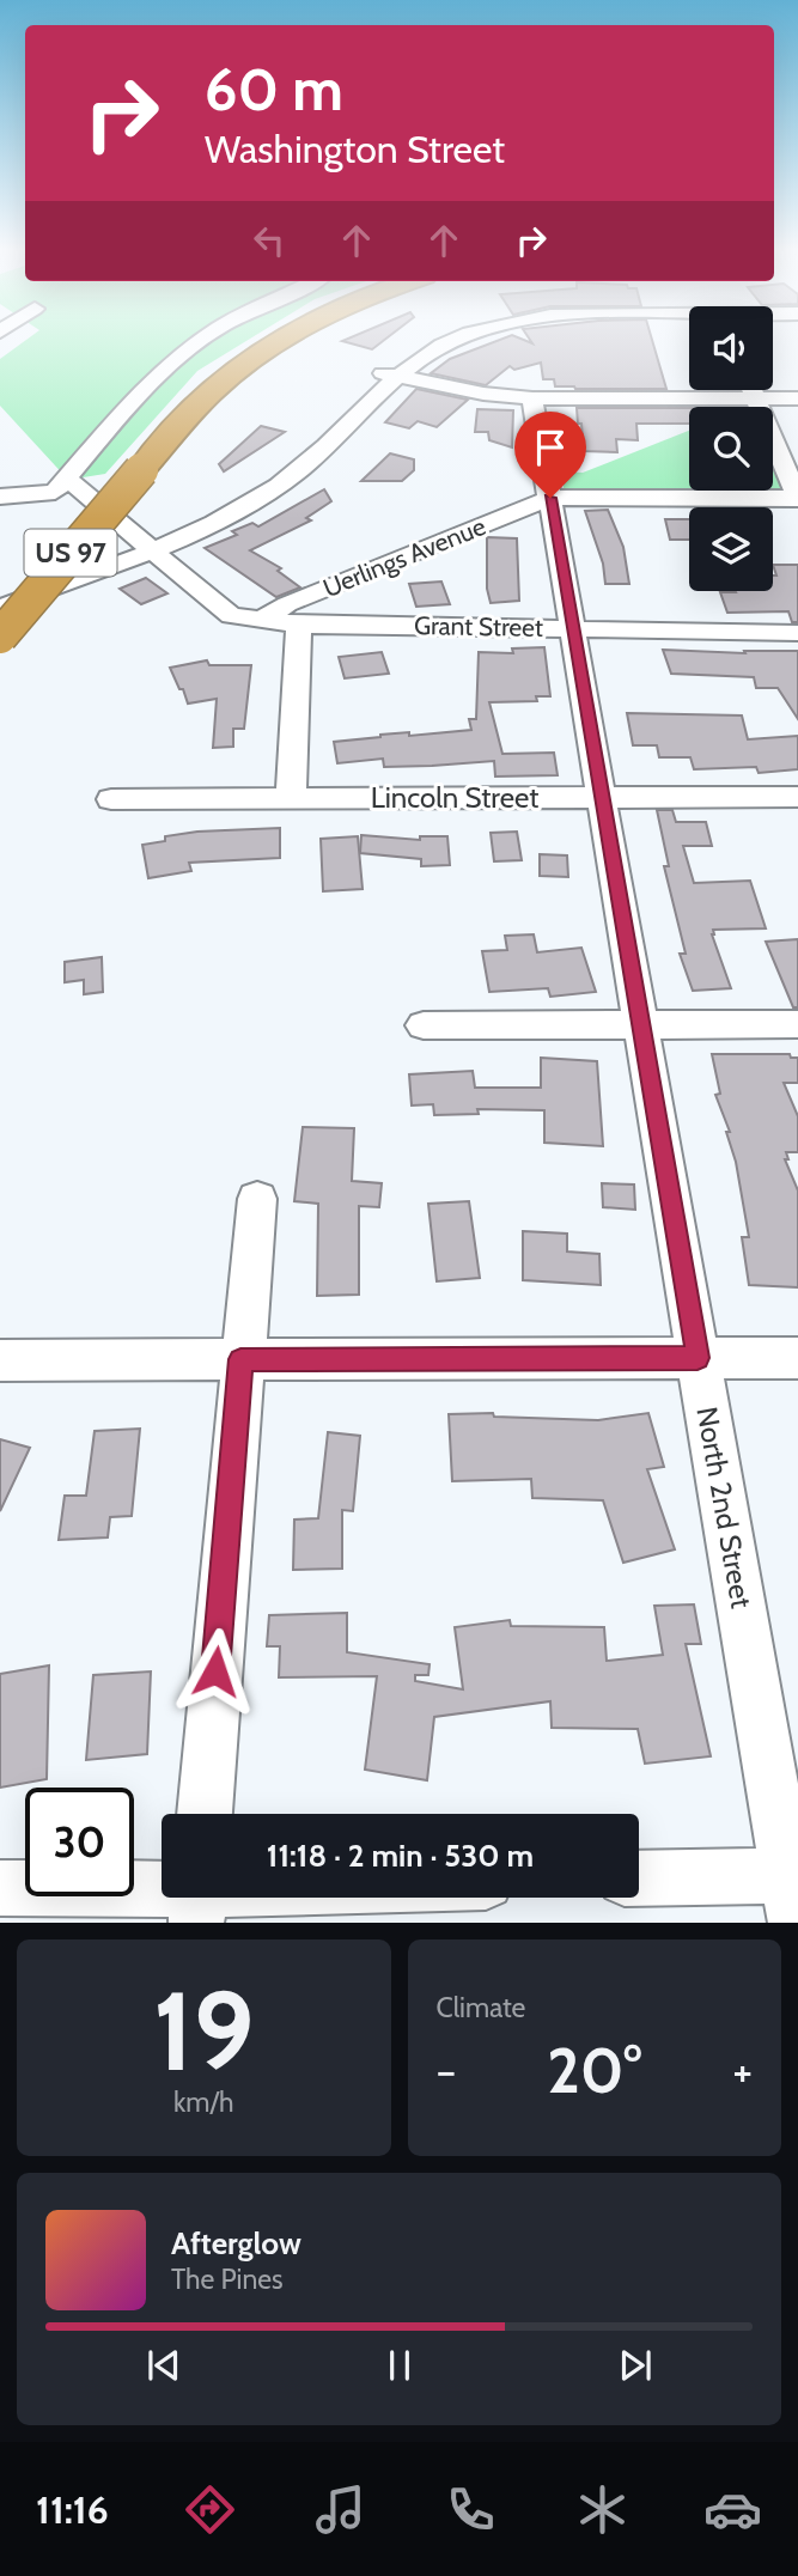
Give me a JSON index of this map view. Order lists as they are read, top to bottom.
{
  "streets": {
    "highway": ["US 97"],
    "street": [
      "Uerlings Avenue",
      "Grant Street",
      "Lincoln Street",
      "North 2nd Street"
    ]
  },
  "crossings": [
    ["Uerlings Avenue", "Grant Street"],
    ["Uerlings Avenue", "North 2nd Street"],
    ["Grant Street", "North 2nd Street"],
    ["Lincoln Street", "North 2nd Street"]
  ],
  "page": {
    "turn": ["60 m", "Washington Street"],
    "limit": "30",
    "trip": "11:18 · 2 min · 530 m",
    "tile": [
      ["19", "km/h"],
      "Climate"
    ],
    "heat": ["−", "20°", "+"],
    "song": ["Afterglow", "The Pines"],
    "tabs": "11:16"
  }
}
